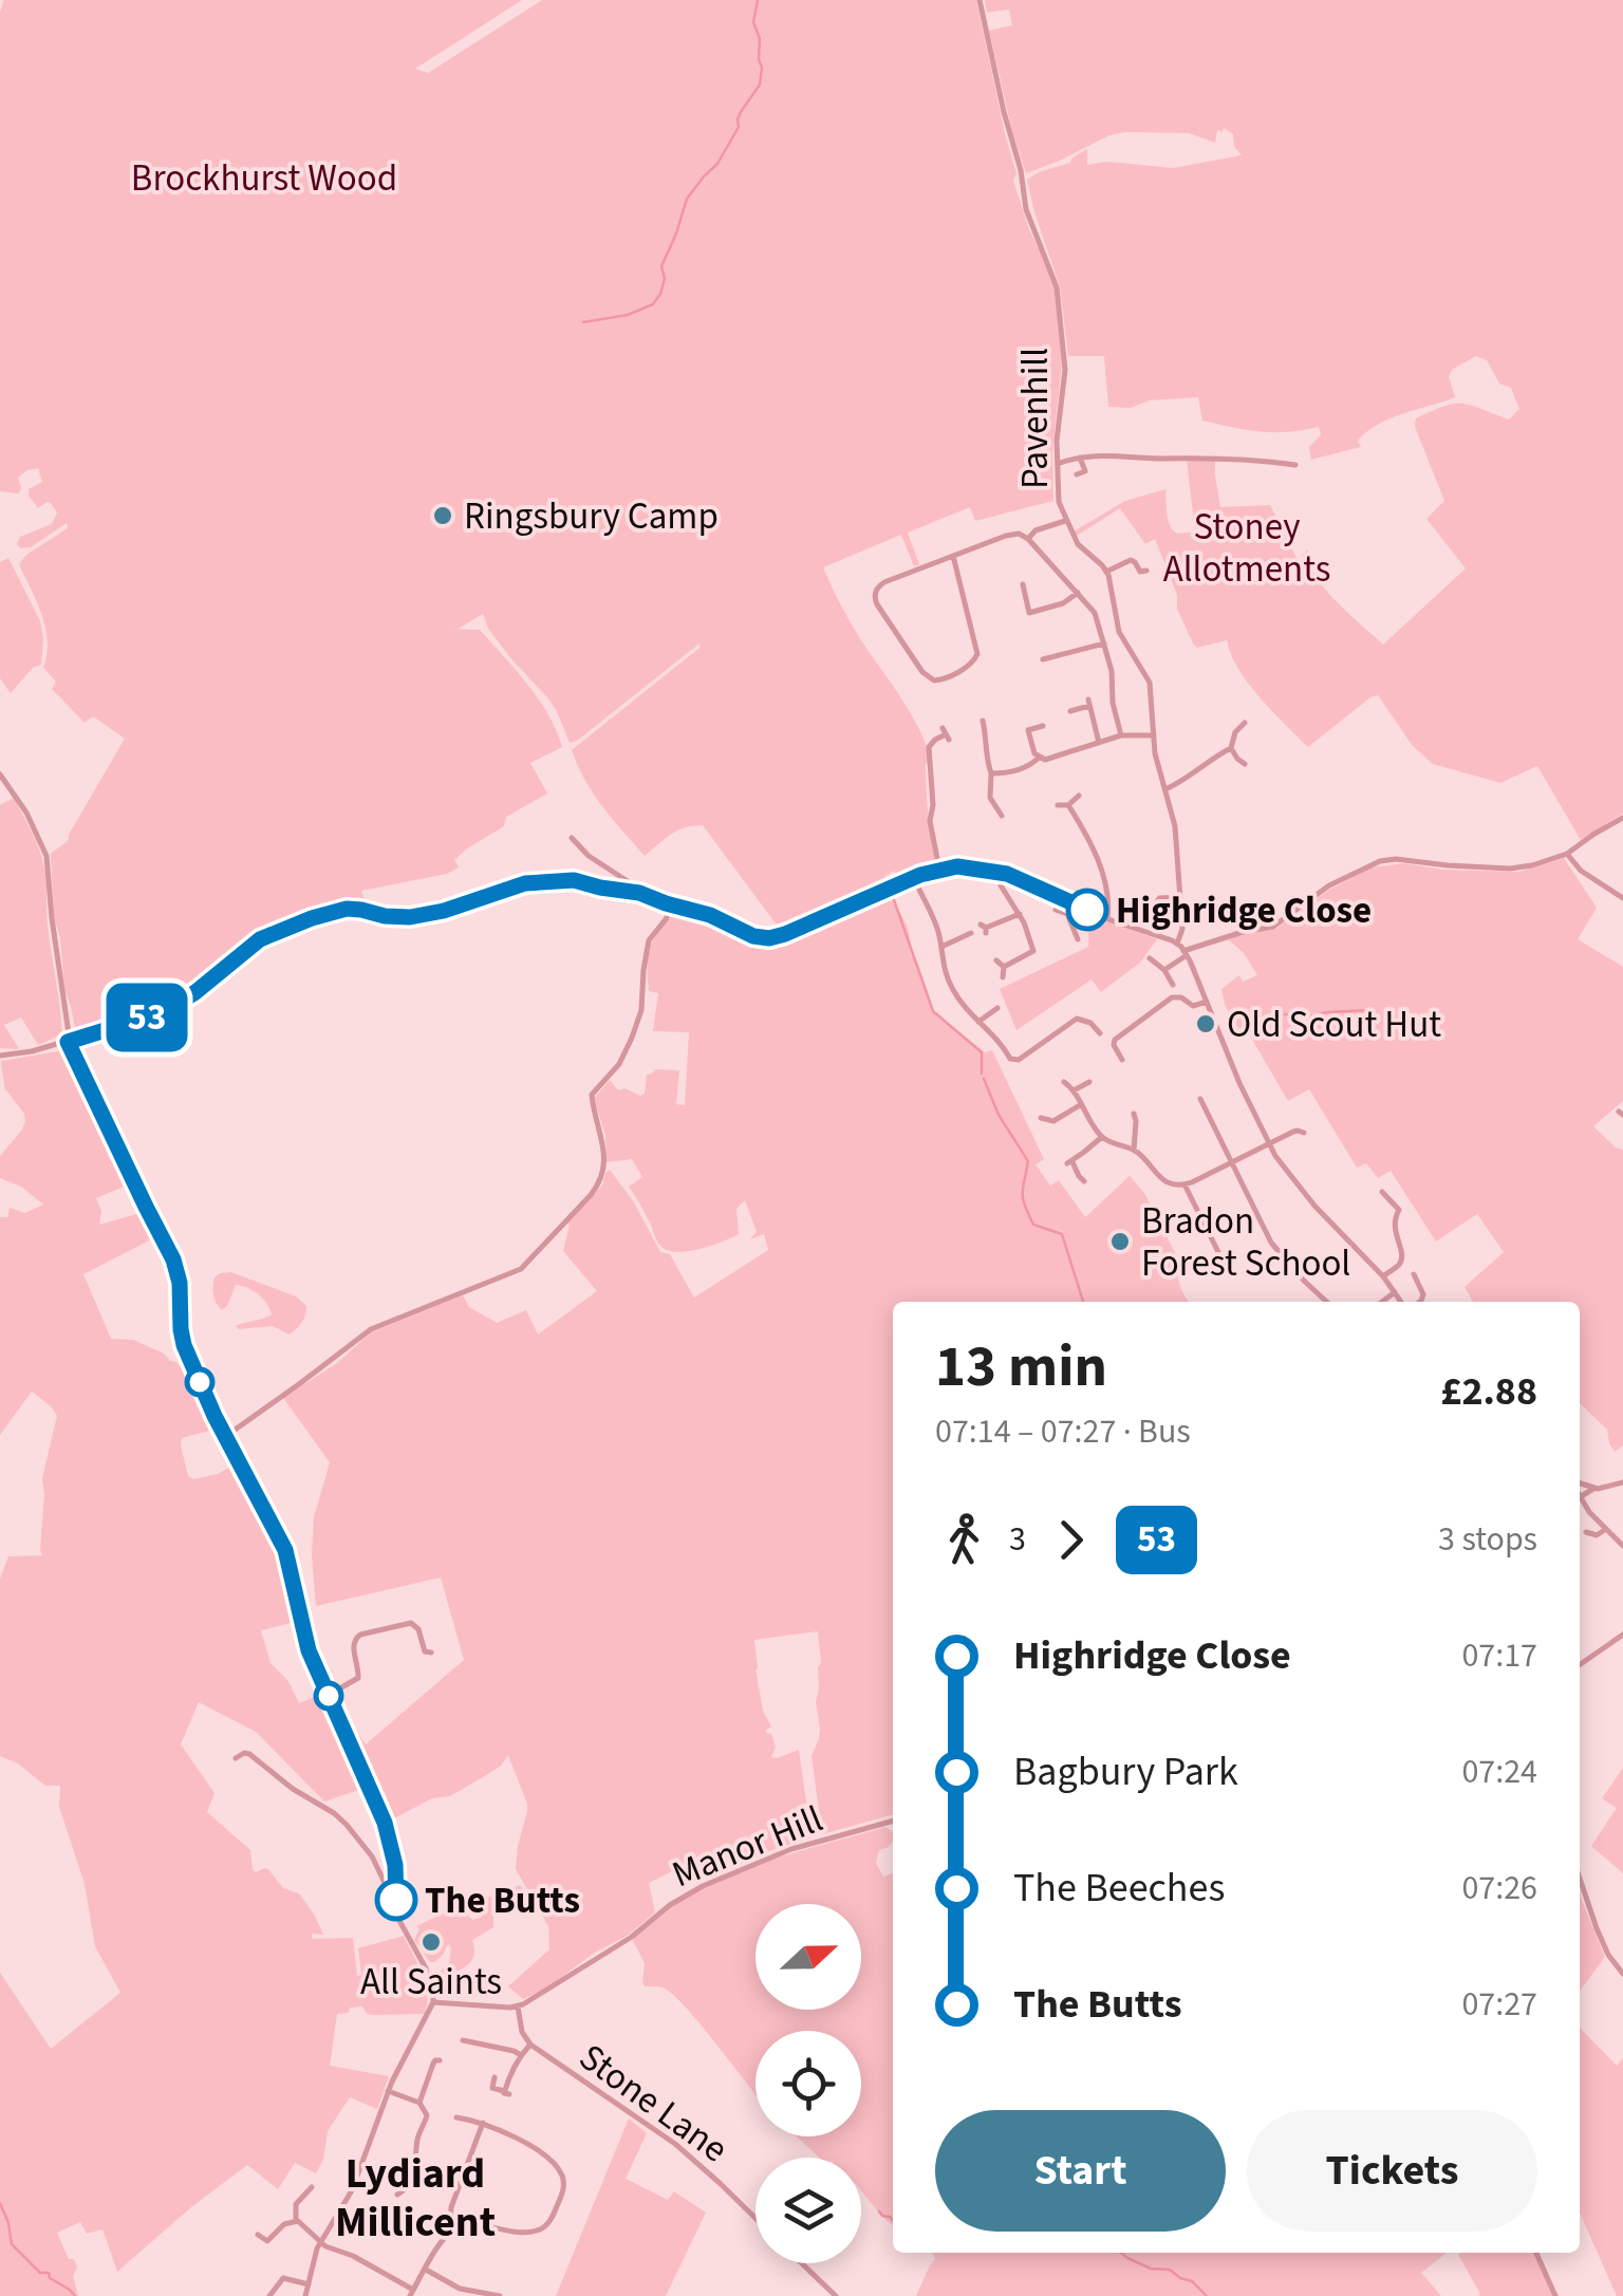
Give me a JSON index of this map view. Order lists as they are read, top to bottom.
{
  "streets": {
    "street": ["Pavenhill", "Manor Hill", "Stone Lane"]
  },
  "crossings": [
    ["Manor Hill", "Stone Lane"]
  ],
  "districts": ["Lydiard Millicent"],
  "parks": ["Brockhurst Wood", "Stoney Allotments"],
  "places": [
    "Ringsbury Camp",
    "Highridge Close",
    "Old Scout Hut",
    "Bradon Forest School",
    "The Butts",
    "All Saints"
  ],
  "lines": ["bus line 53"],
  "north": "right",
  "page": {
    "on_map": "53",
    "heading": ["13 min", "07:14 – 07:27 · Bus", "£2.88"],
    "legs": ["3", "53", "3 stops"],
    "list": [
      {
        "name": "Highridge Close",
        "value": "07:17"
      },
      {
        "name": "Bagbury Park",
        "value": "07:24"
      },
      {
        "name": "The Beeches",
        "value": "07:26"
      },
      {
        "name": "The Butts",
        "value": "07:27"
      }
    ],
    "buttons": ["Start", "Tickets"]
  }
}
